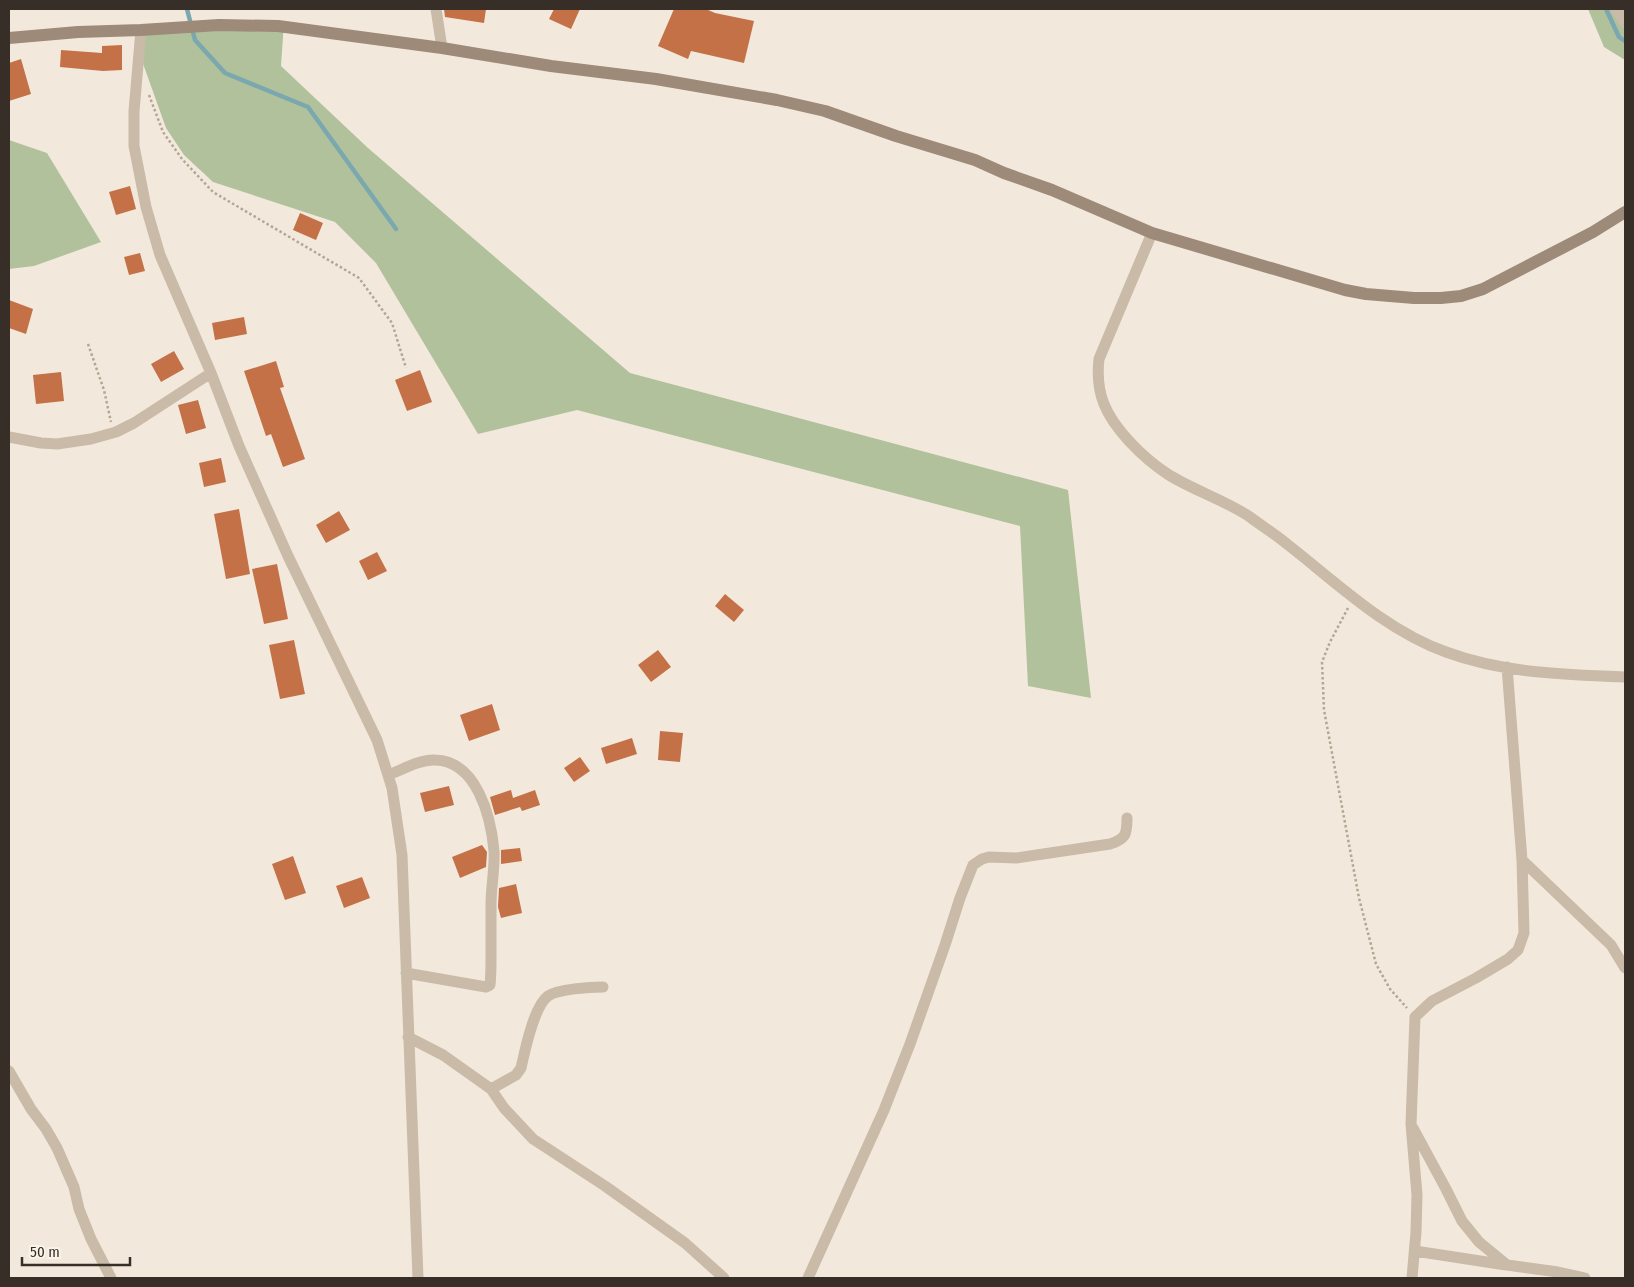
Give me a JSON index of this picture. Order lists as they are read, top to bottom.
{
  "scale_bar": "50 m"
}
